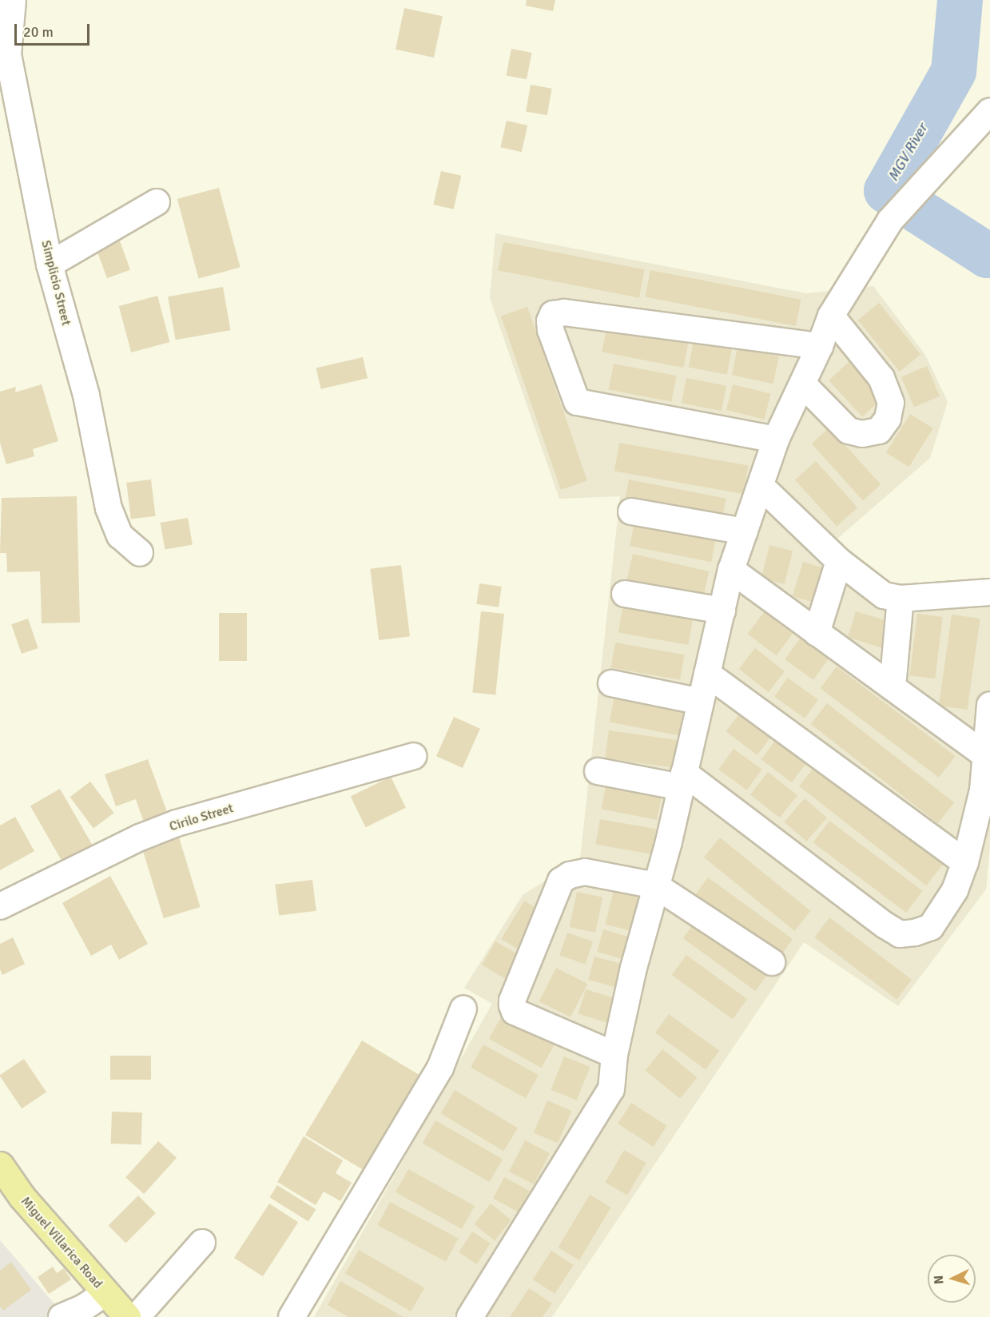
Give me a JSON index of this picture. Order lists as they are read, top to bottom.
{
  "streets": {
    "main road": ["Miguel Villarica Road"],
    "street": ["Simplicio Street", "Cirilo Street"]
  },
  "water": ["MGV River"],
  "scale_bar": "20 m",
  "north": "left"
}
